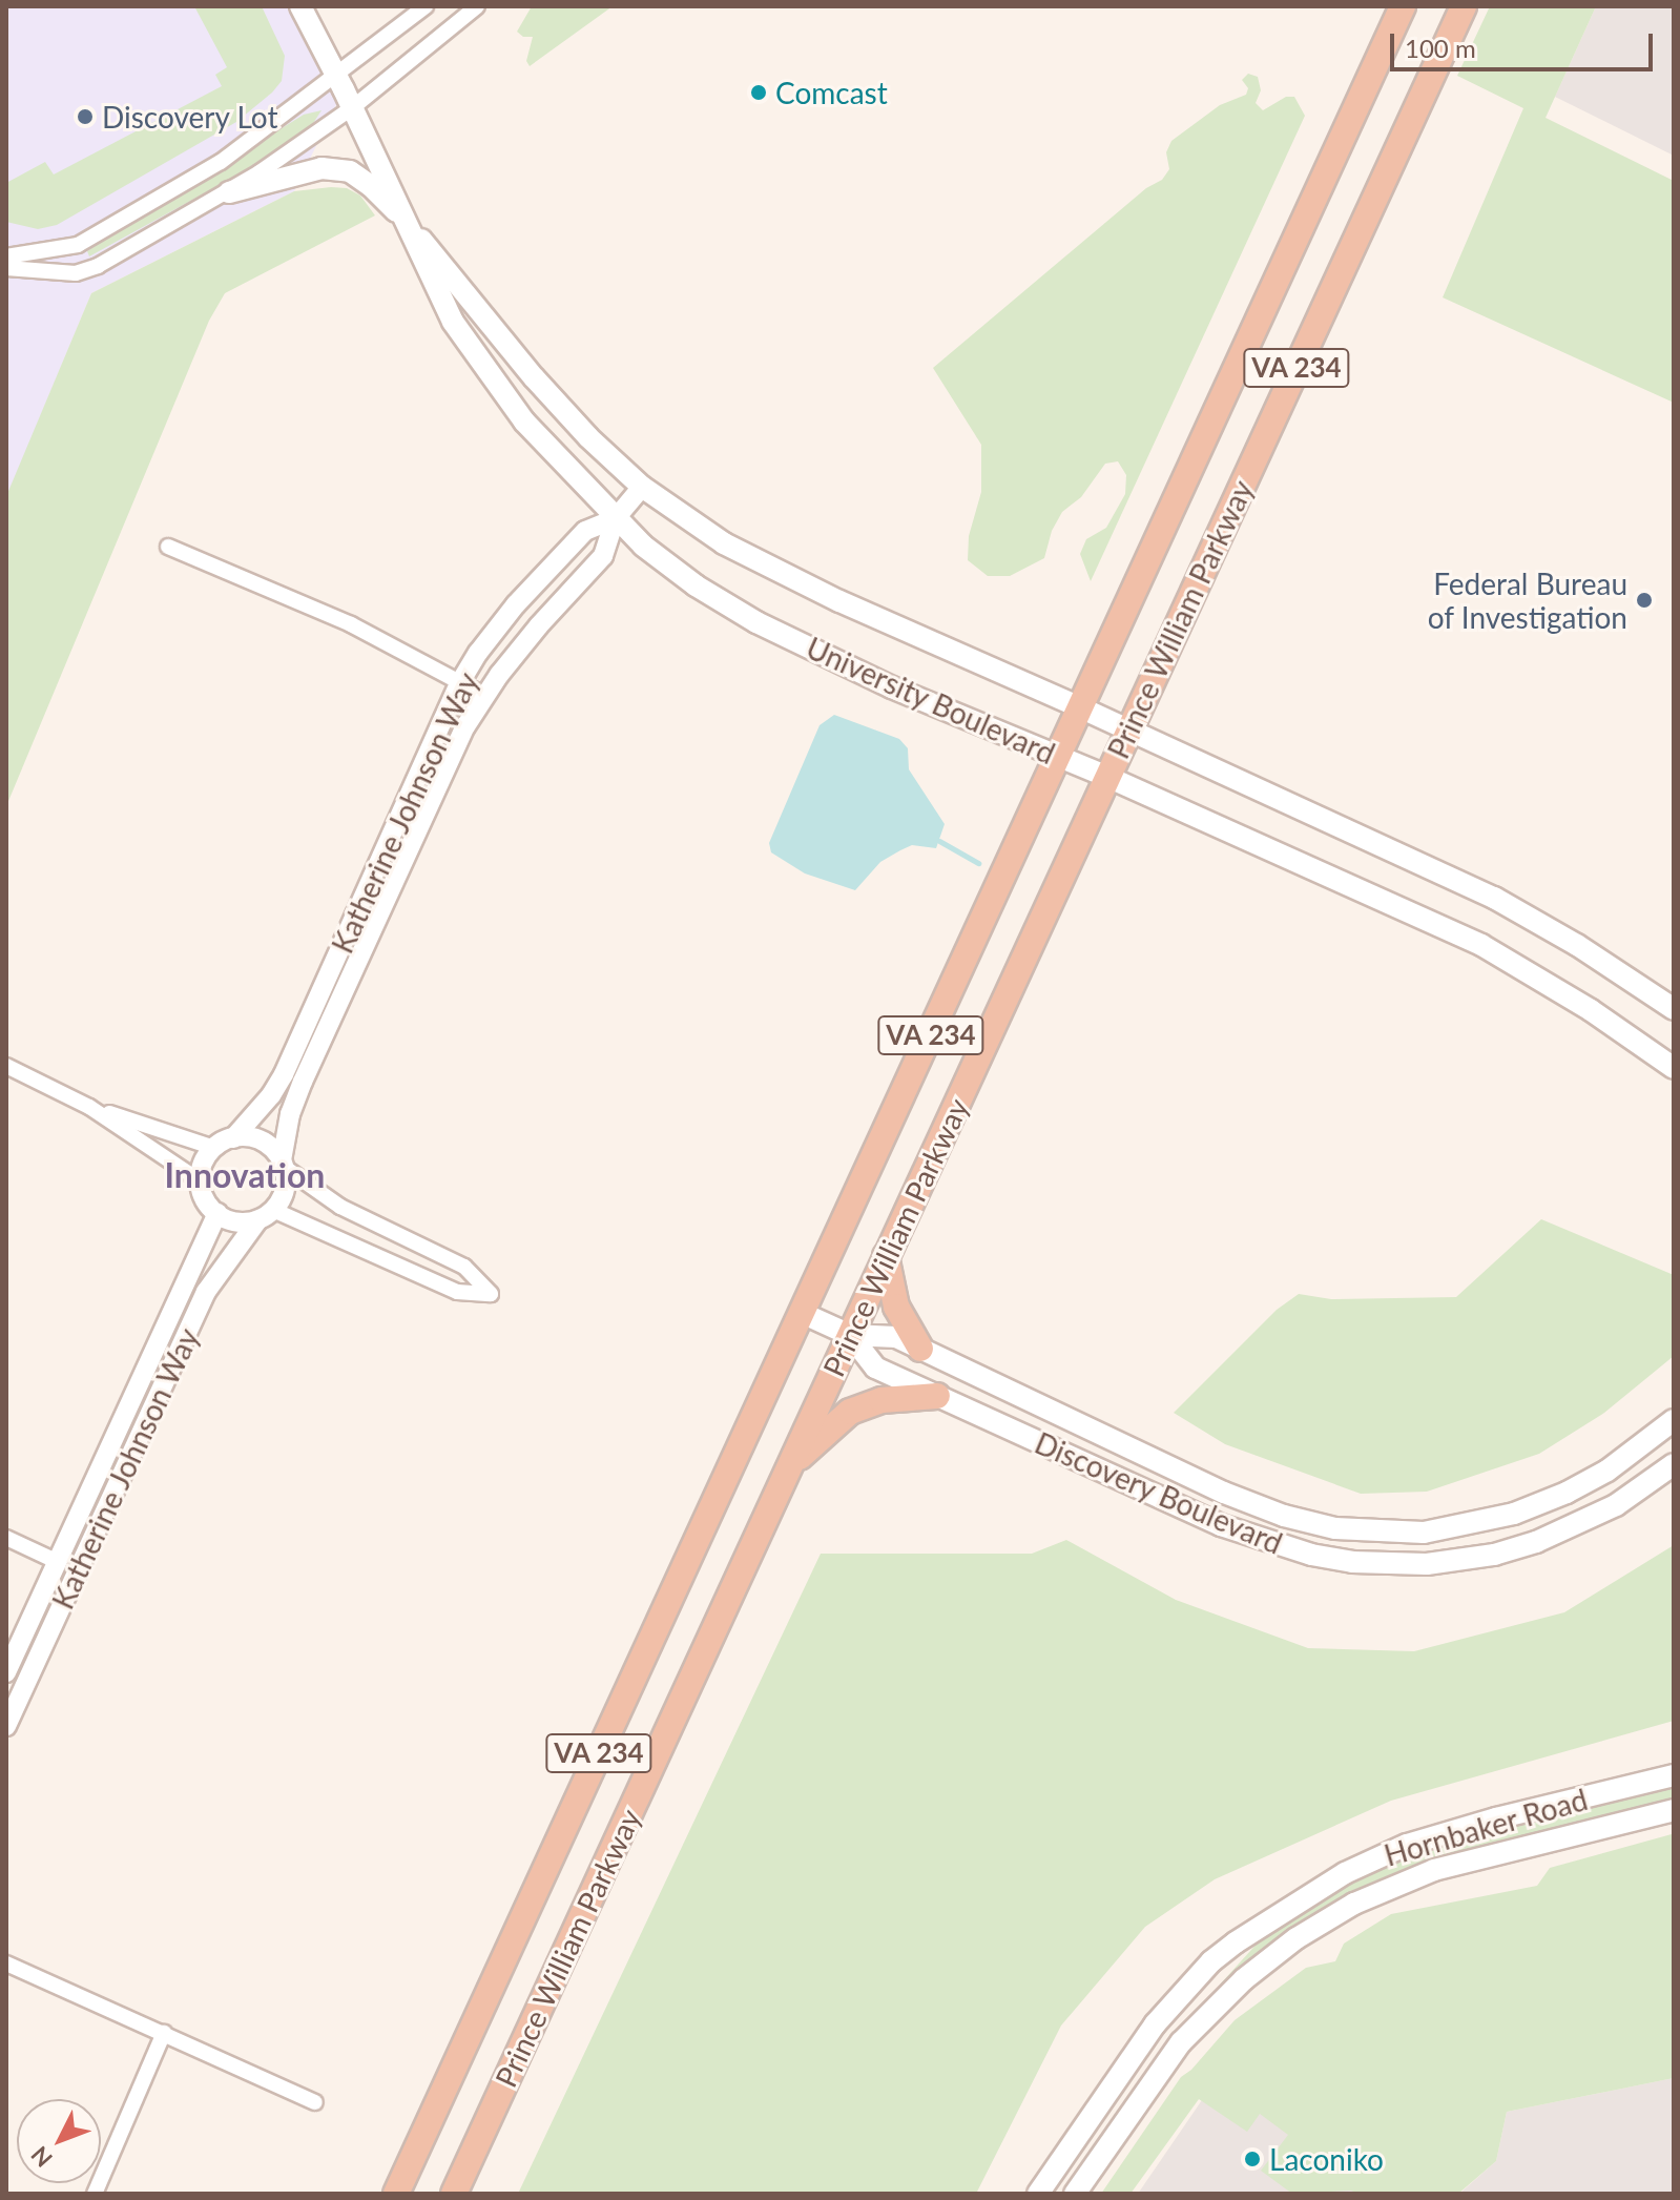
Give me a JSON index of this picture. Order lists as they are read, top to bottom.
{
  "streets": {
    "highway": ["VA 234", "Prince William Parkway"],
    "main road": ["University Boulevard", "Discovery Boulevard", "Hornbaker Road"],
    "street": ["Katherine Johnson Way"]
  },
  "crossings": [
    ["Prince William Parkway", "University Boulevard"],
    ["Prince William Parkway", "Discovery Boulevard"],
    ["University Boulevard", "Katherine Johnson Way"]
  ],
  "districts": ["Innovation"],
  "places": [
    "Comcast",
    "Discovery Lot",
    "Federal Bureau of Investigation",
    "Laconiko"
  ],
  "scale_bar": "100 m",
  "north": "bottom left"
}
